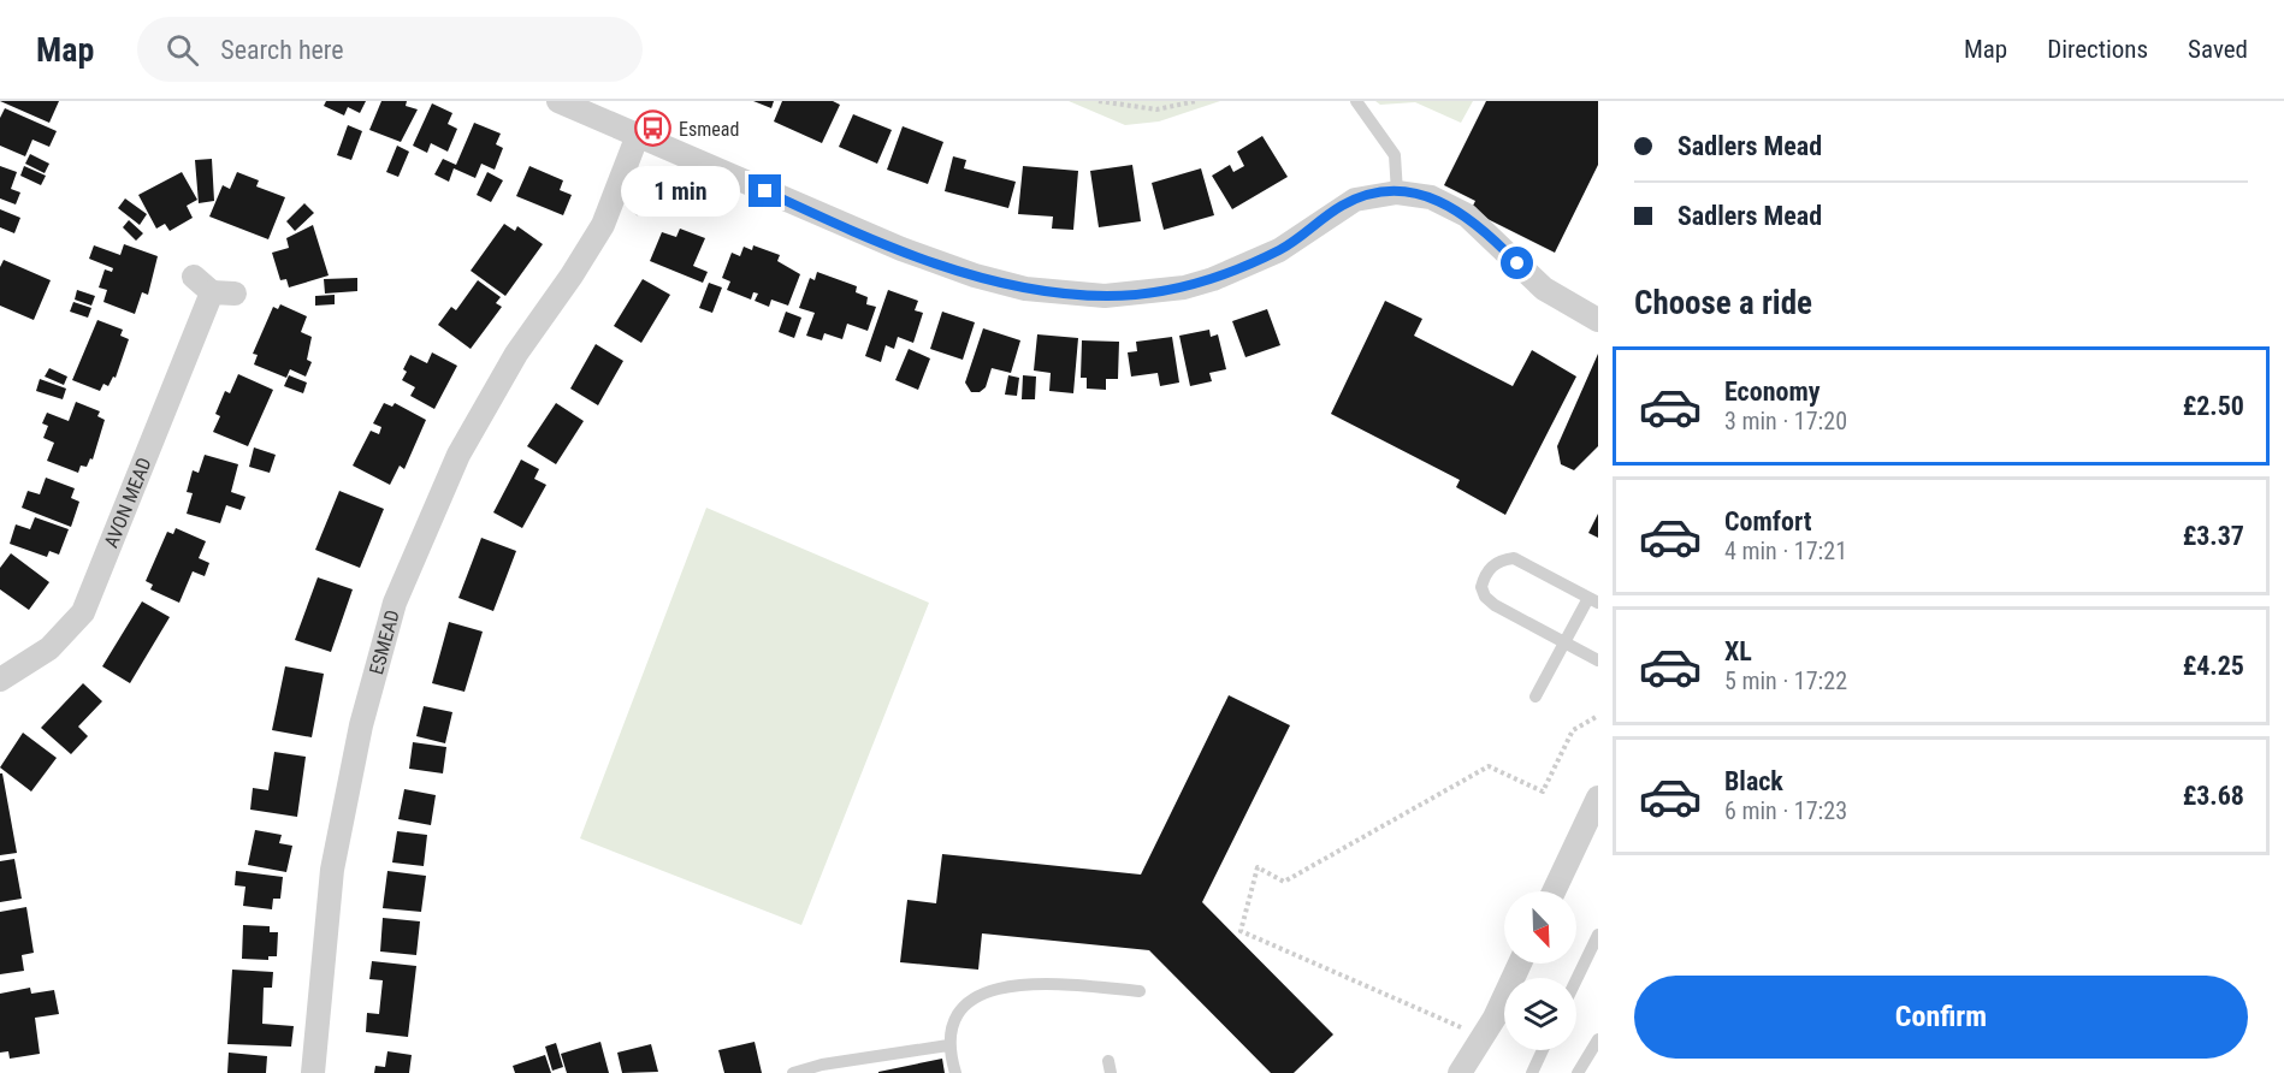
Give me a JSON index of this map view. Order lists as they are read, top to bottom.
{
  "streets": {
    "street": ["AVON MEAD", "ESMEAD"]
  },
  "places": {
    "bus stop": ["Esmead"]
  },
  "north": "bottom right",
  "page": {
    "header": "Map",
    "search": "Search here",
    "nav": ["Map", "Directions", "Saved"],
    "banner": ["Sadlers Mead", "Sadlers Mead"],
    "bubble": "1 min",
    "heading": "Choose a ride",
    "list": [
      {
        "name": "Economy",
        "note": "3 min · 17:20",
        "value": "£2.50"
      },
      {
        "name": "Comfort",
        "note": "4 min · 17:21",
        "value": "£3.37"
      },
      {
        "name": "XL",
        "note": "5 min · 17:22",
        "value": "£4.25"
      },
      {
        "name": "Black",
        "note": "6 min · 17:23",
        "value": "£3.68"
      }
    ],
    "buttons": "Confirm"
  }
}
